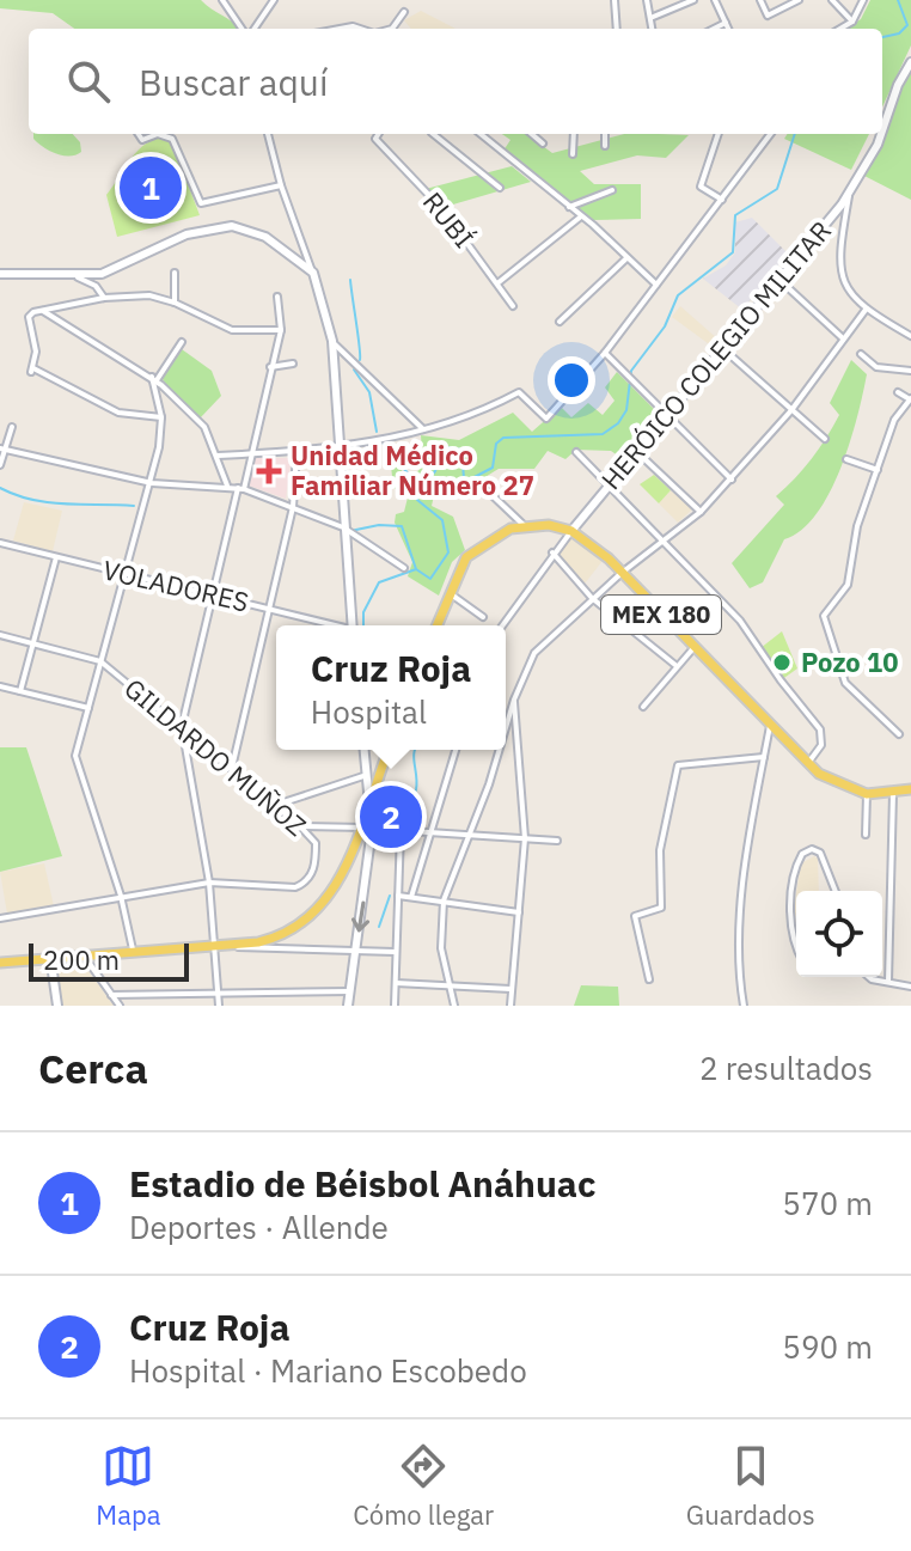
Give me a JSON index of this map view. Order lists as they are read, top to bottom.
{
  "streets": {
    "main road": ["MEX 180"],
    "street": [
      "RUBÍ",
      "HERÓICO COLEGIO MILITAR",
      "VOLADORES",
      "GILDARDO MUÑOZ"
    ]
  },
  "crossings": [
    ["HERÓICO COLEGIO MILITAR", "MEX 180"]
  ],
  "places": {
    "health": ["Unidad Médico Familiar Número 27"],
    "other": ["Pozo 10"]
  },
  "scale_bar": "200 m",
  "page": {
    "search": "Buscar aquí",
    "pins": ["1", "2"],
    "popup": ["Cruz Roja", "Hospital"],
    "scale": "200 m",
    "heading": ["Cerca", "2 resultados"],
    "list": [
      {
        "mark": "1",
        "name": "Estadio de Béisbol Anáhuac",
        "note": "Deportes · Allende",
        "value": "570 m"
      },
      {
        "mark": "2",
        "name": "Cruz Roja",
        "note": "Hospital · Mariano Escobedo",
        "value": "590 m"
      }
    ],
    "nav": ["Mapa", "Cómo llegar", "Guardados"]
  }
}
